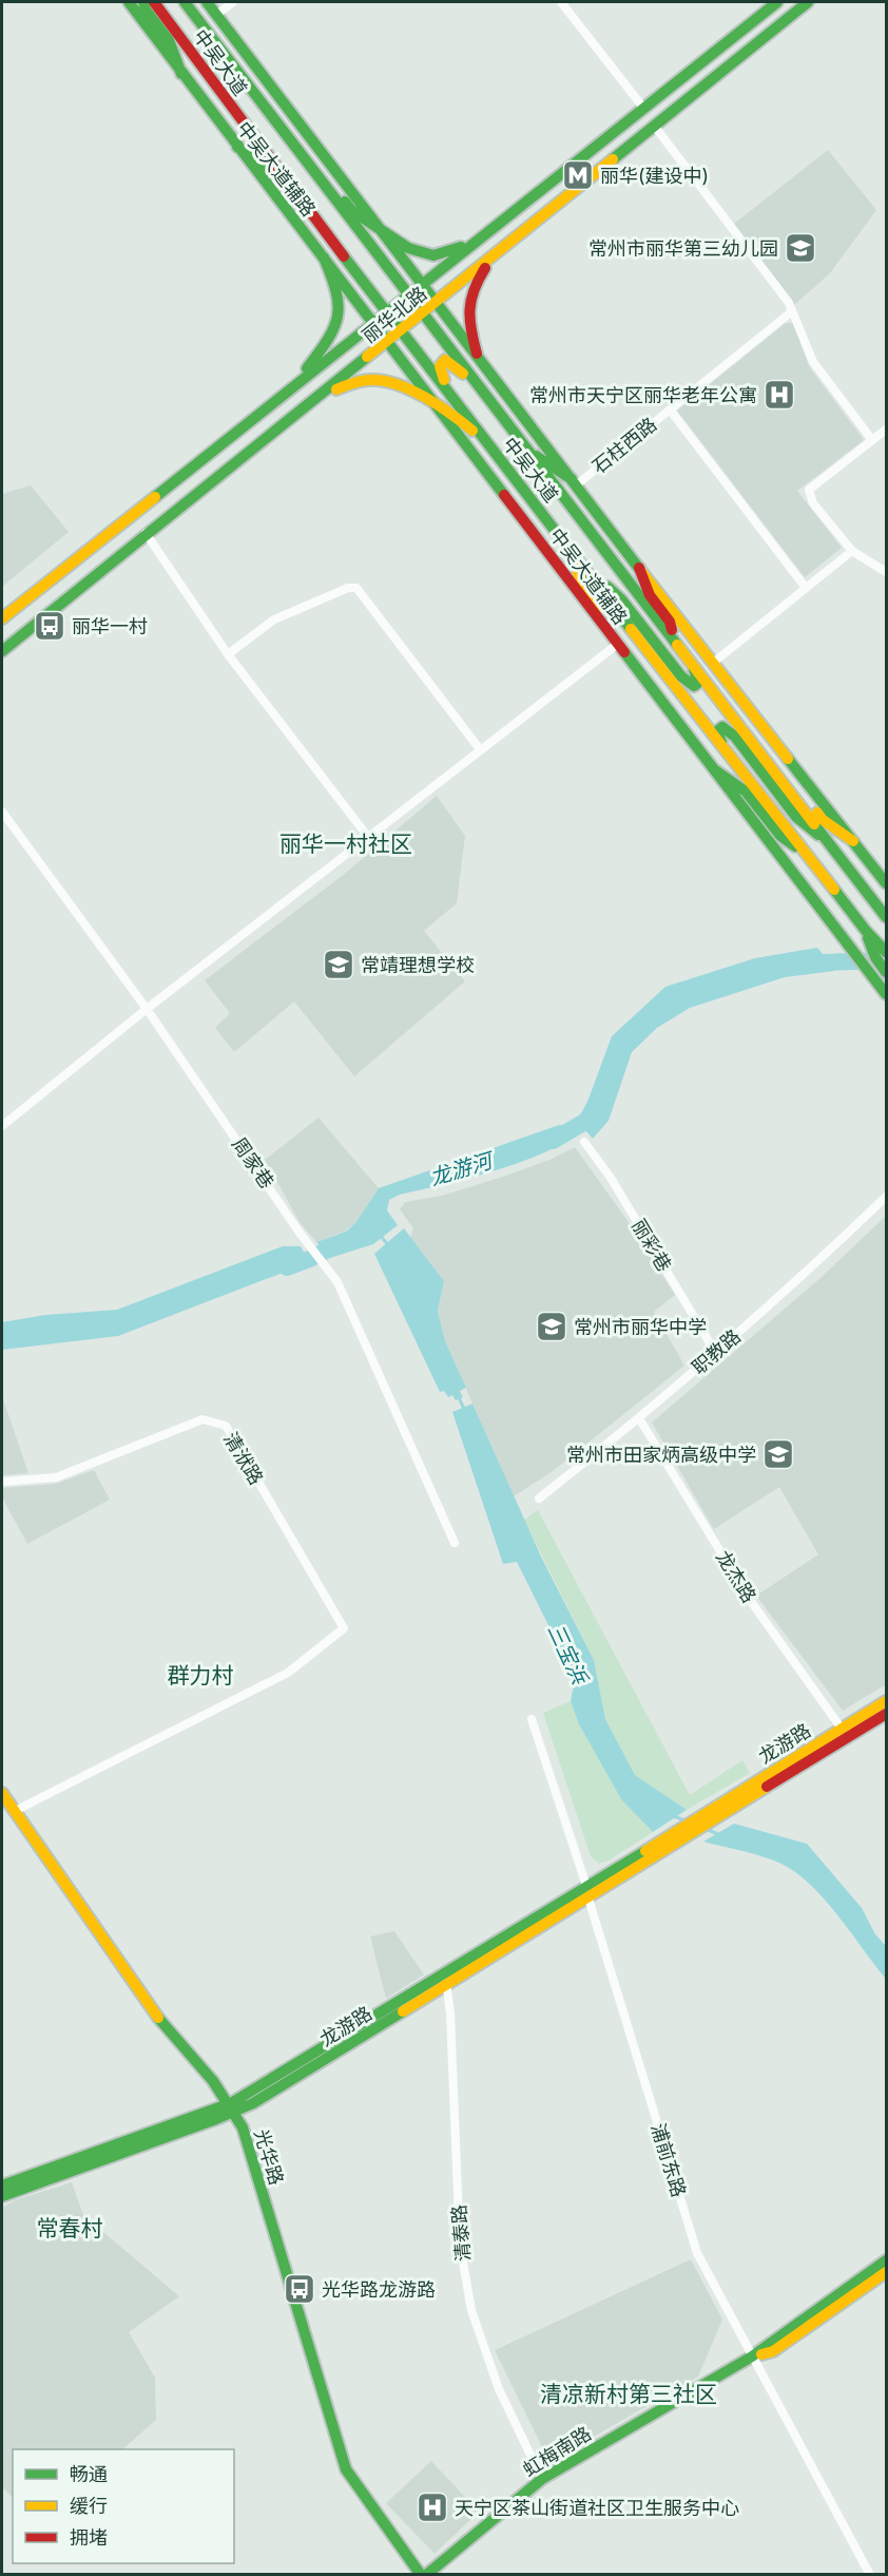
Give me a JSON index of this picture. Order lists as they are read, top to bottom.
{
  "streets": {
    "main road": [
      "中吴大道",
      "中吴大道辅路",
      "丽华北路",
      "龙游路",
      "光华路",
      "虹梅南路"
    ],
    "street": [
      "石柱西路",
      "周家巷",
      "丽彩巷",
      "职教路",
      "清洑路",
      "龙杰路",
      "浦前东路",
      "清泰路"
    ]
  },
  "crossings": [
    ["中吴大道", "丽华北路"],
    ["中吴大道辅路", "丽华北路"],
    ["丽彩巷", "职教路"],
    ["职教路", "龙杰路"],
    ["清洑路", "光华路"],
    ["龙杰路", "龙游路"],
    ["龙游路", "光华路"],
    ["龙游路", "浦前东路"],
    ["龙游路", "清泰路"],
    ["光华路", "虹梅南路"],
    ["浦前东路", "虹梅南路"],
    ["清泰路", "虹梅南路"]
  ],
  "districts": [
    "丽华一村社区",
    "群力村",
    "常春村",
    "清凉新村第三社区"
  ],
  "water": ["龙游河", "三宝浜"],
  "places": {
    "metro station": ["丽华(建设中)"],
    "school or university": [
      "常州市丽华第三幼儿园",
      "常靖理想学校",
      "常州市丽华中学",
      "常州市田家炳高级中学"
    ],
    "hospital": ["常州市天宁区丽华老年公寓", "天宁区茶山街道社区卫生服务中心"],
    "bus stop": ["丽华一村", "光华路龙游路"]
  },
  "legend": ["畅通", "缓行", "拥堵"]
}
